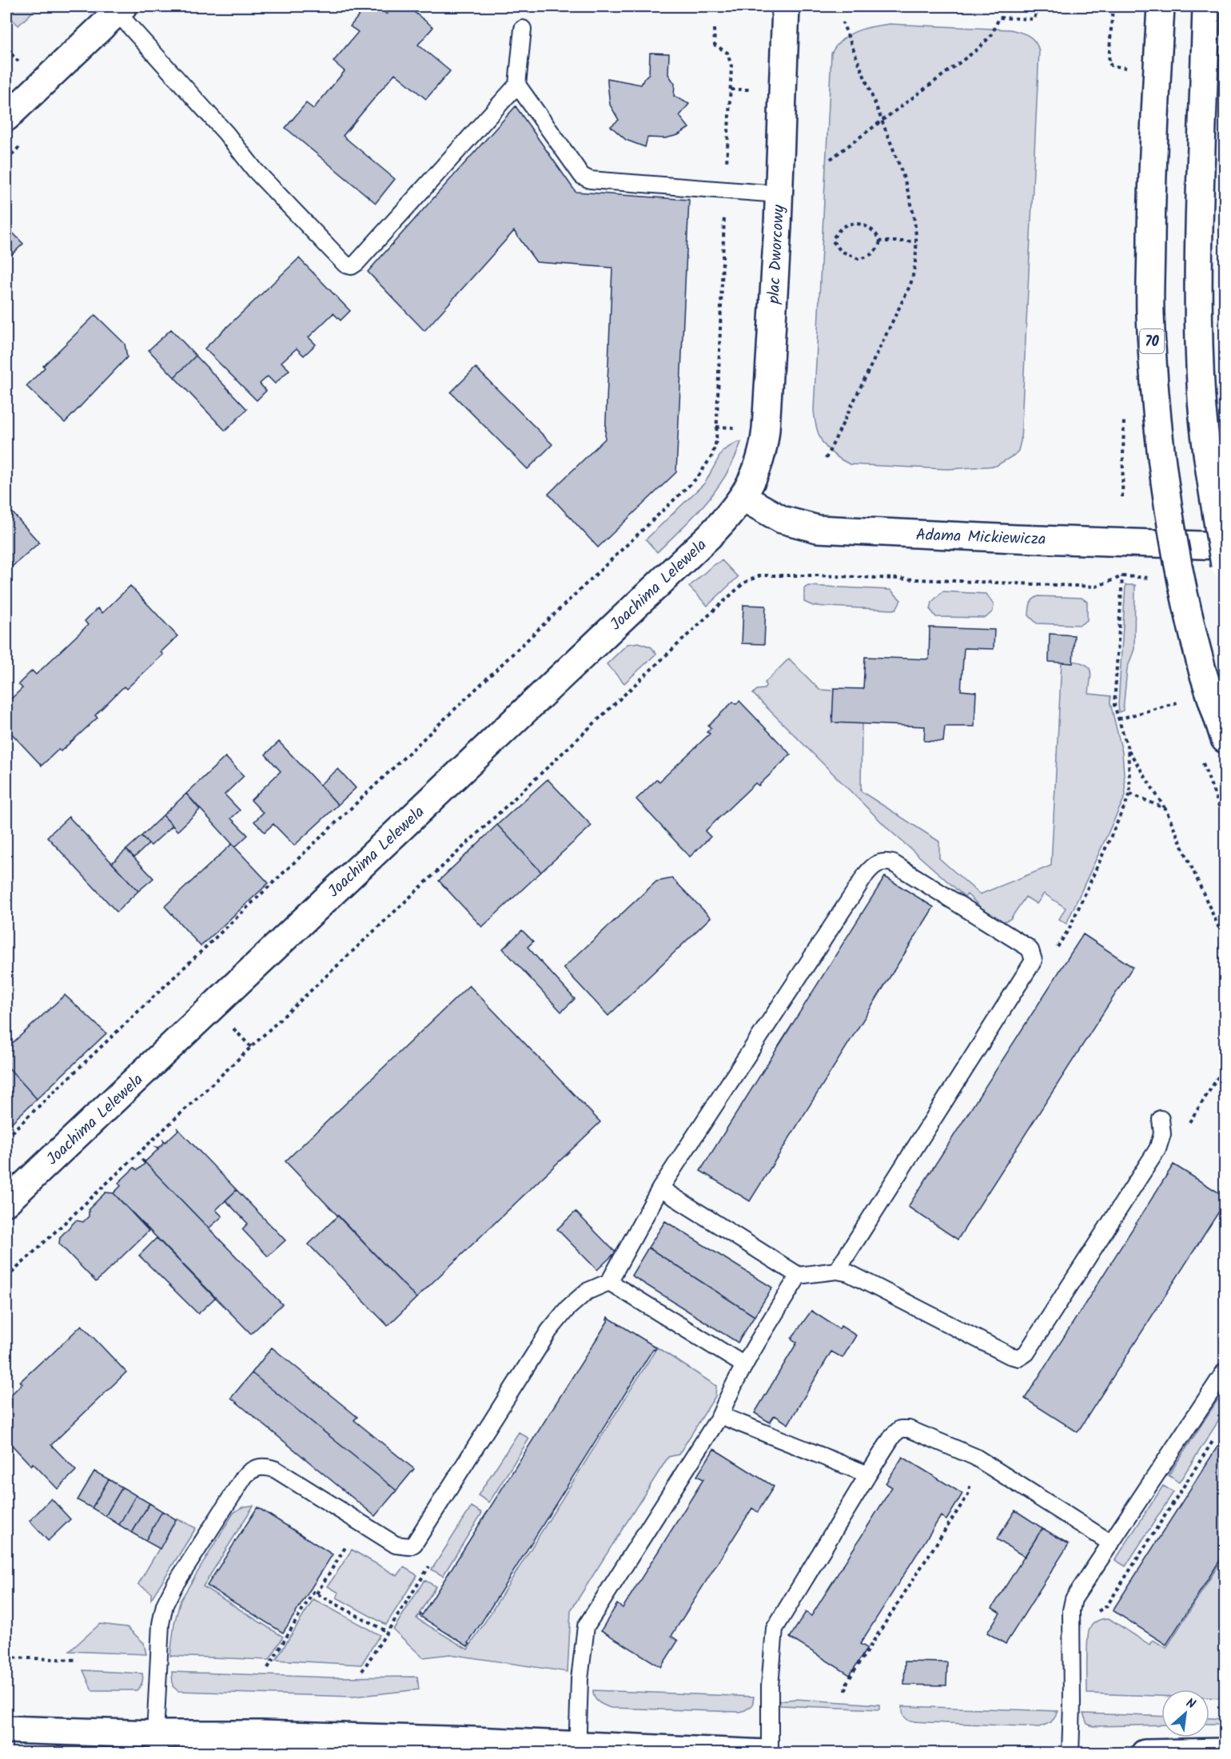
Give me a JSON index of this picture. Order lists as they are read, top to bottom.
{
  "streets": {
    "street": [
      "plac Dworcowy",
      "70",
      "Adama Mickiewicza",
      "Joachima Lelewela"
    ]
  },
  "crossings": [
    ["plac Dworcowy", "Adama Mickiewicza"],
    ["plac Dworcowy", "Joachima Lelewela"],
    ["Adama Mickiewicza", "Joachima Lelewela"]
  ],
  "north": "top right"
}
